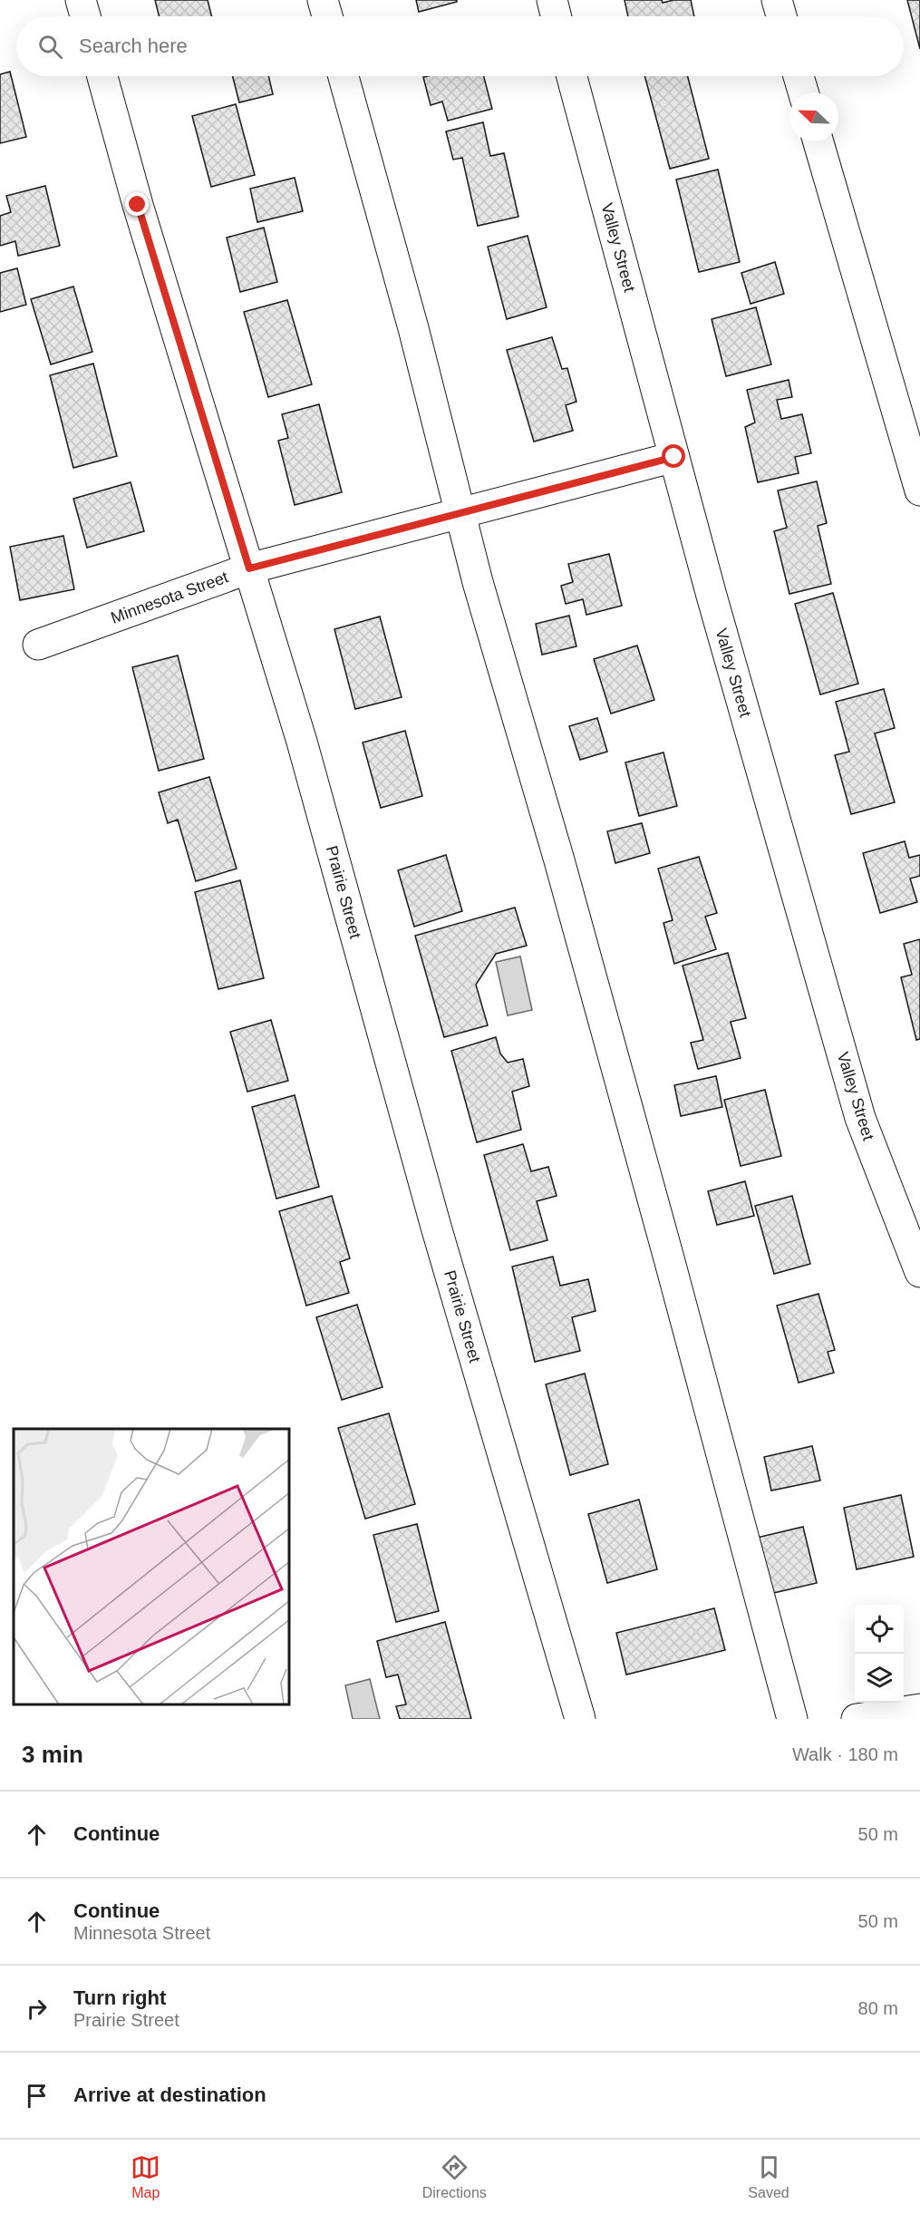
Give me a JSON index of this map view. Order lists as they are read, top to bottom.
{
  "streets": {
    "street": ["Valley Street", "Minnesota Street", "Prairie Street"]
  },
  "crossings": [
    ["Valley Street", "Minnesota Street"],
    ["Minnesota Street", "Prairie Street"]
  ],
  "north": "top left",
  "page": {
    "search": "Search here",
    "heading": ["3 min", "Walk · 180 m"],
    "list": [
      ["Continue", "50 m"],
      ["Continue", "Minnesota Street", "50 m"],
      ["Turn right", "Prairie Street", "80 m"],
      "Arrive at destination"
    ],
    "nav": ["Map", "Directions", "Saved"]
  }
}
